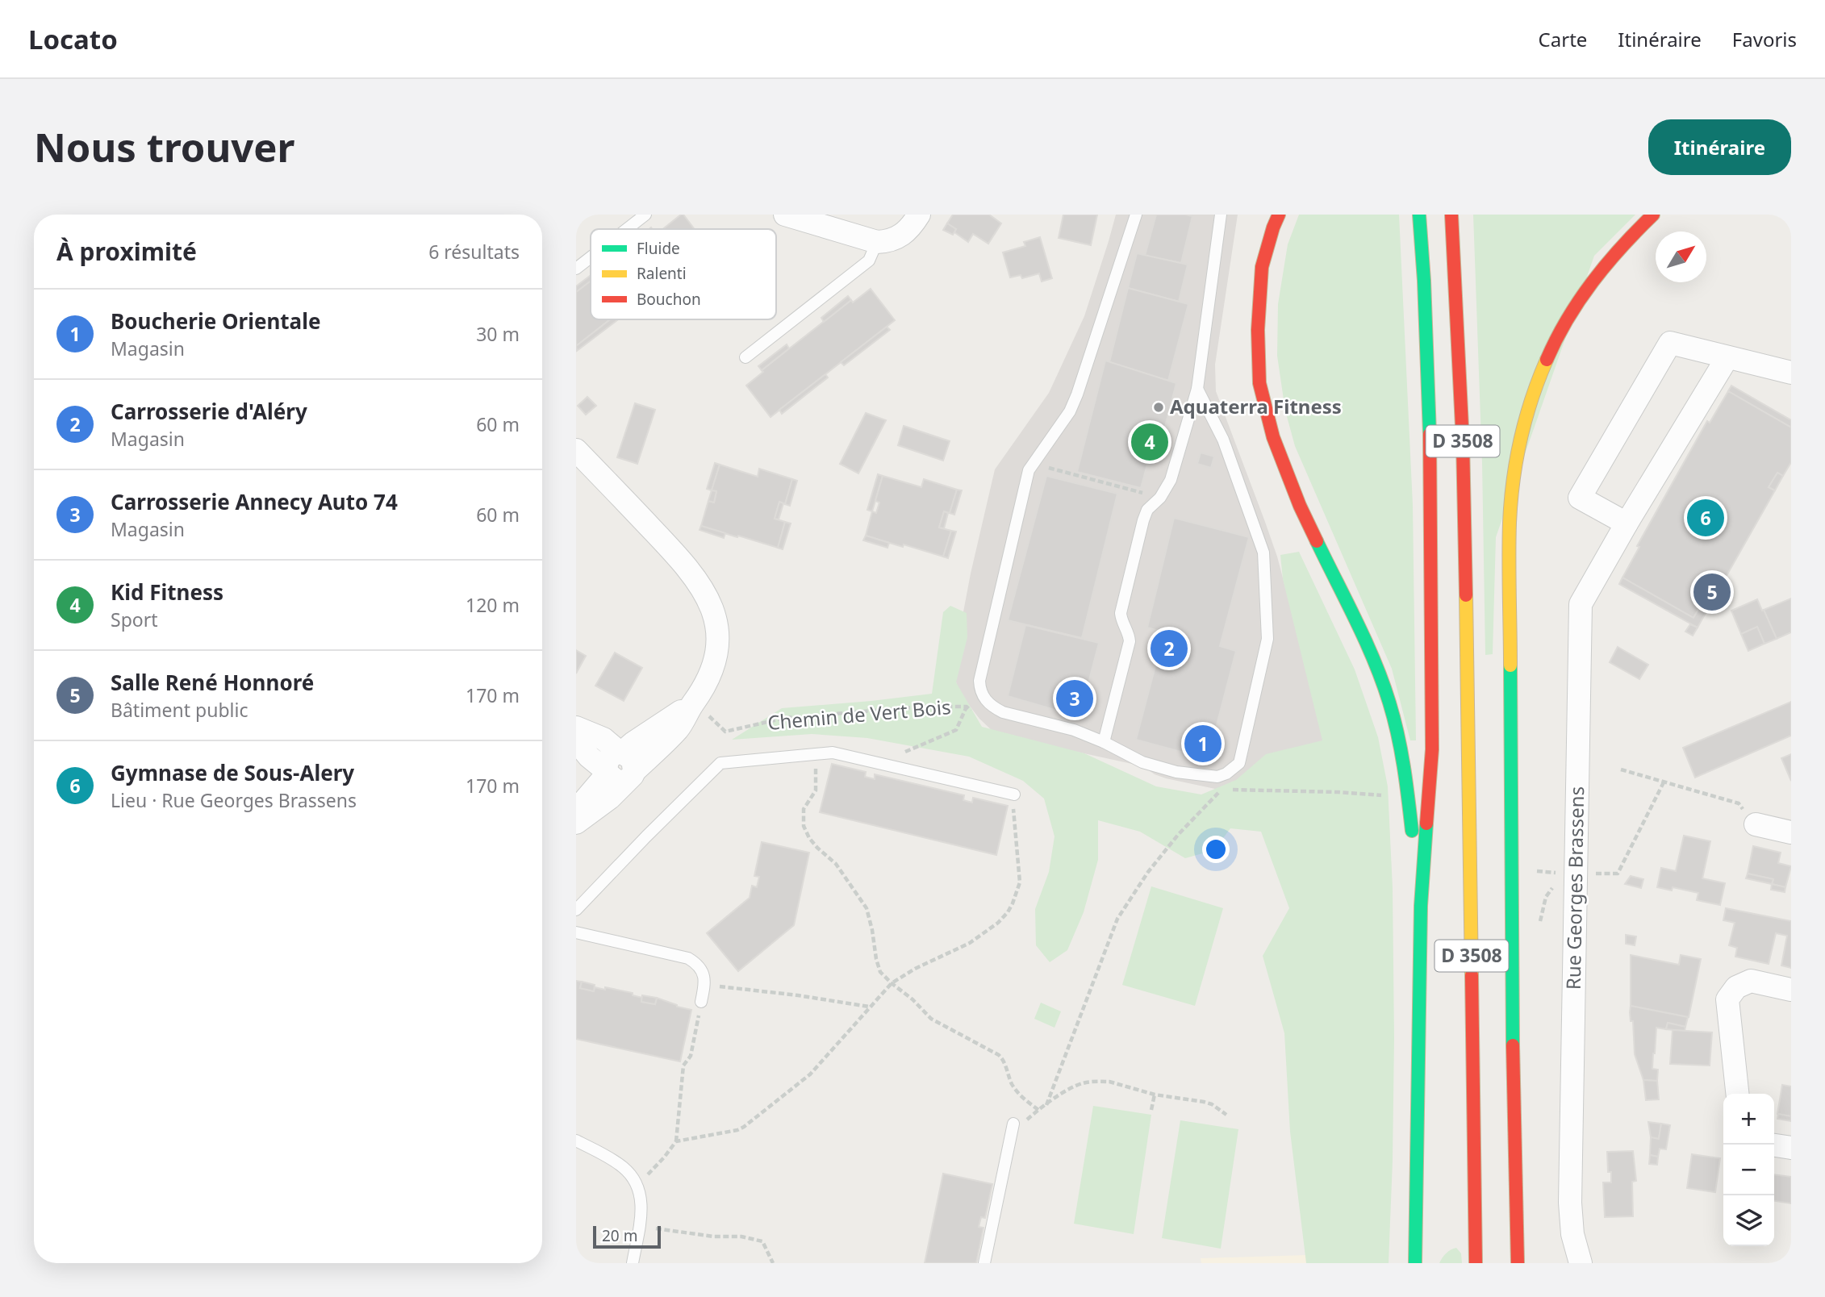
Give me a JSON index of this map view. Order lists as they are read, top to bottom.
{
  "streets": {
    "highway": ["D 3508"],
    "street": ["Rue Georges Brassens"],
    "path": ["Chemin de Vert Bois"]
  },
  "places": ["Aquaterra Fitness"],
  "legend": ["Fluide", "Ralenti", "Bouchon"],
  "scale_bar": "20 m",
  "north": "top right",
  "page": {
    "header": "Locato",
    "nav": ["Carte", "Itinéraire", "Favoris"],
    "buttons": "Itinéraire",
    "title": "Nous trouver",
    "heading": ["À proximité", "6 résultats"],
    "list": [
      {
        "mark": "1",
        "name": "Boucherie Orientale",
        "note": "Magasin",
        "value": "30 m"
      },
      {
        "mark": "2",
        "name": "Carrosserie d'Aléry",
        "note": "Magasin",
        "value": "60 m"
      },
      {
        "mark": "3",
        "name": "Carrosserie Annecy Auto 74",
        "note": "Magasin",
        "value": "60 m"
      },
      {
        "mark": "4",
        "name": "Kid Fitness",
        "note": "Sport",
        "value": "120 m"
      },
      {
        "mark": "5",
        "name": "Salle René Honnoré",
        "note": "Bâtiment public",
        "value": "170 m"
      },
      {
        "mark": "6",
        "name": "Gymnase de Sous-Alery",
        "note": "Lieu · Rue Georges Brassens",
        "value": "170 m"
      }
    ],
    "pins": [
      "4",
      "6",
      "5",
      "2",
      "3",
      "1"
    ],
    "map_buttons": ["+", "−"],
    "scale": "20 m"
  }
}
